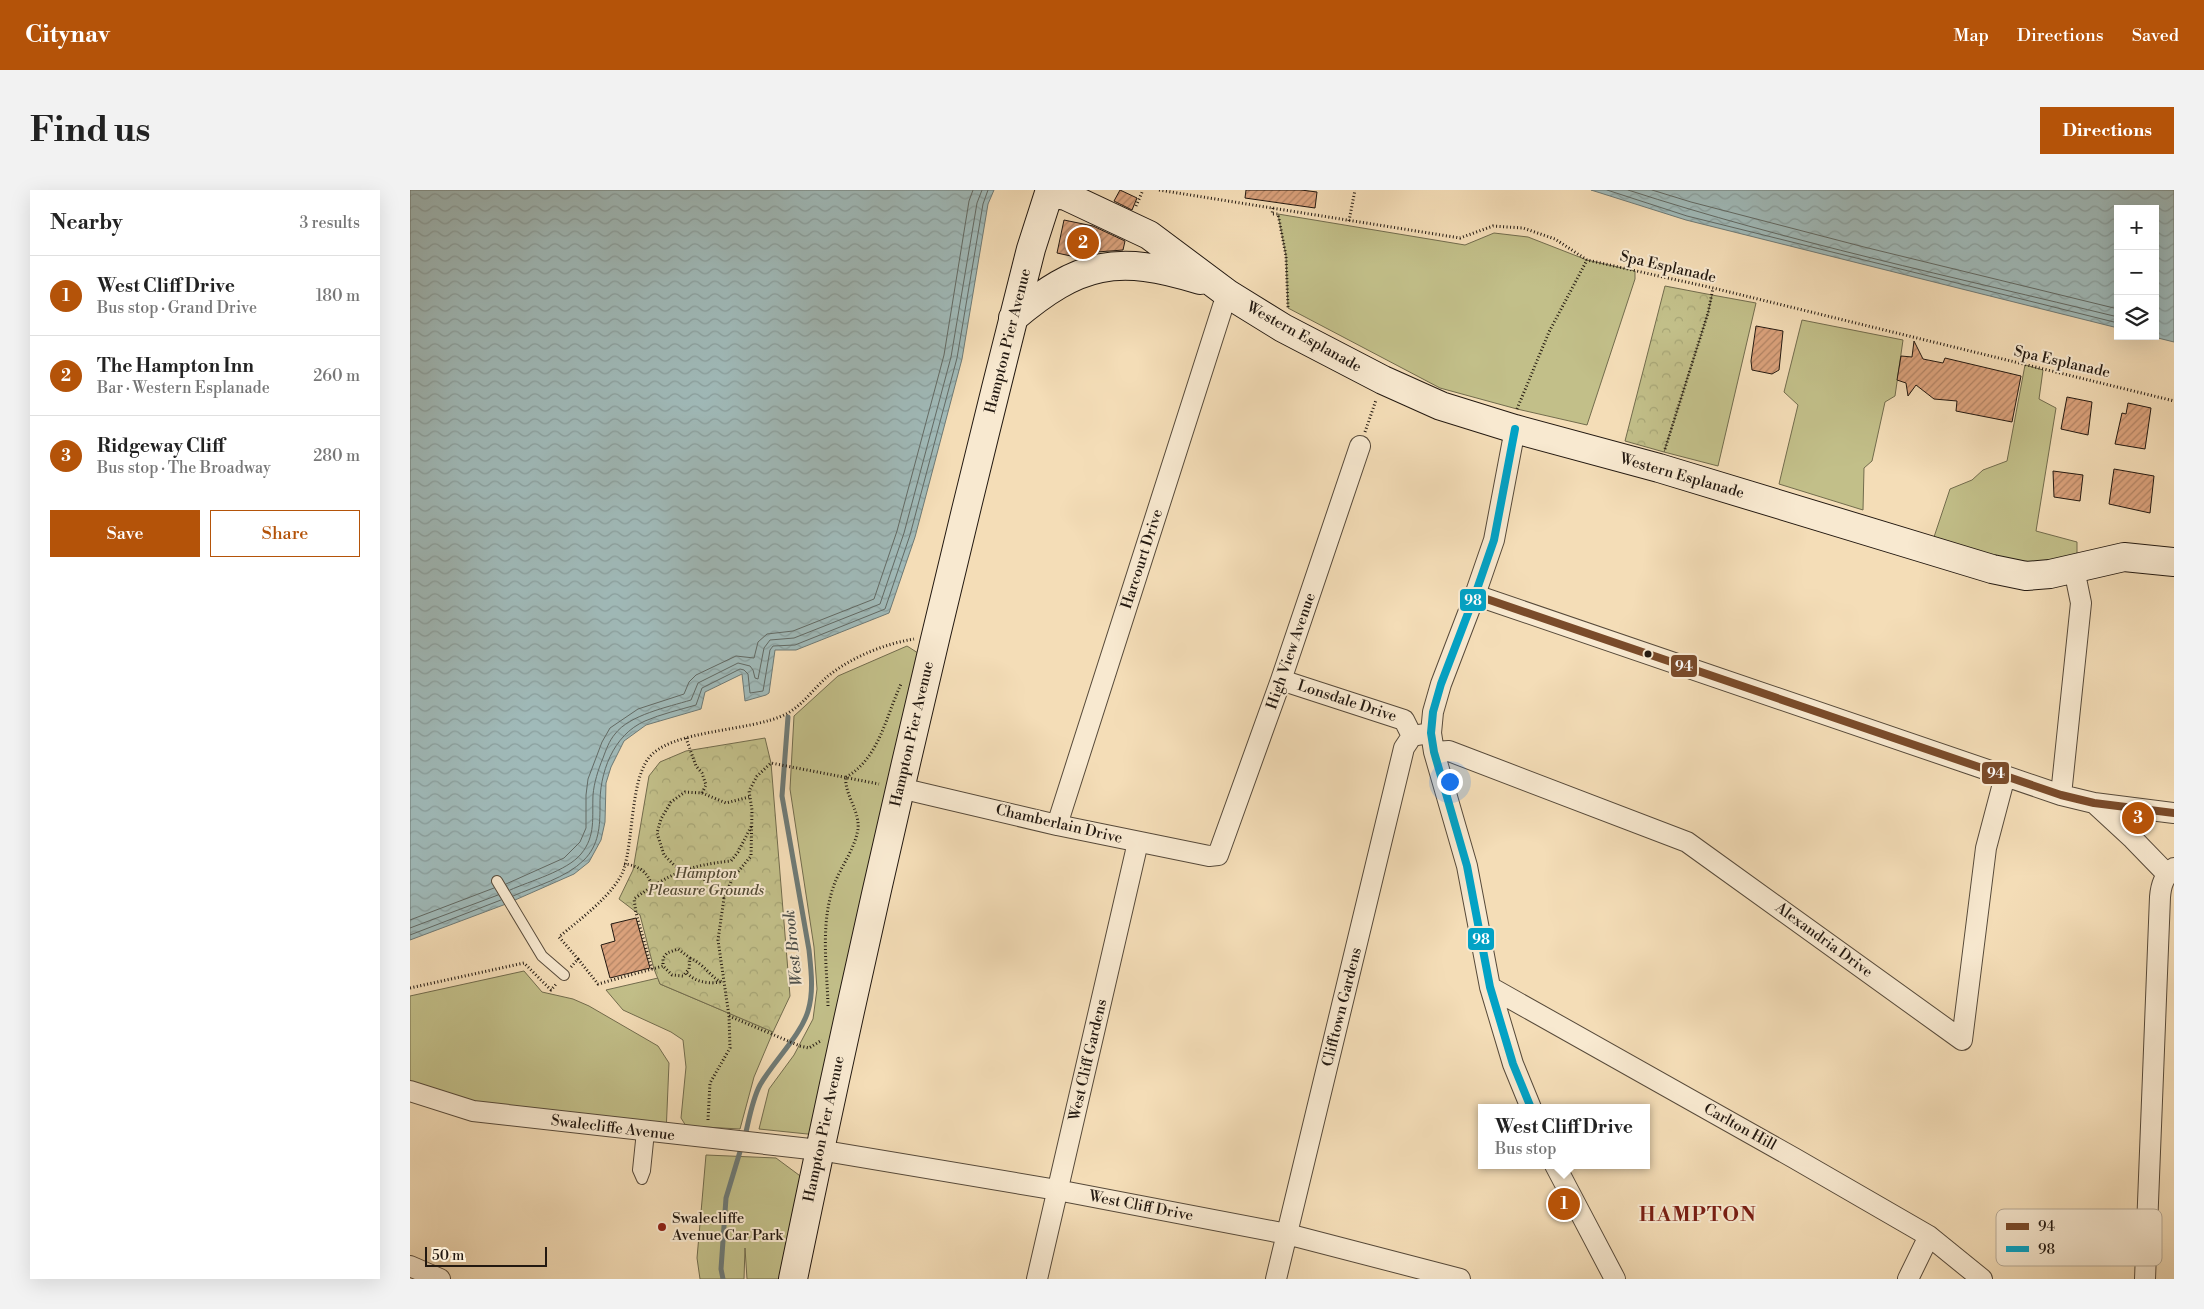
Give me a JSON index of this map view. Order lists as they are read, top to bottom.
{
  "streets": {
    "street": [
      "Western Esplanade",
      "Hampton Pier Avenue",
      "Harcourt Drive",
      "High View Avenue",
      "Lonsdale Drive",
      "Chamberlain Drive",
      "Alexandria Drive",
      "Clifftown Gardens",
      "West Cliff Gardens",
      "Carlton Hill",
      "Swalecliffe Avenue",
      "West Cliff Drive"
    ],
    "path": ["Spa Esplanade"]
  },
  "crossings": [
    ["Western Esplanade", "Hampton Pier Avenue"],
    ["Western Esplanade", "Harcourt Drive"],
    ["Hampton Pier Avenue", "Chamberlain Drive"],
    ["Hampton Pier Avenue", "Swalecliffe Avenue"],
    ["Hampton Pier Avenue", "West Cliff Drive"],
    ["Harcourt Drive", "Chamberlain Drive"],
    ["High View Avenue", "Lonsdale Drive"],
    ["High View Avenue", "Chamberlain Drive"],
    ["Lonsdale Drive", "Alexandria Drive"],
    ["Lonsdale Drive", "Clifftown Gardens"],
    ["Chamberlain Drive", "West Cliff Gardens"],
    ["Alexandria Drive", "Clifftown Gardens"],
    ["Clifftown Gardens", "West Cliff Drive"],
    ["West Cliff Gardens", "West Cliff Drive"],
    ["Swalecliffe Avenue", "West Cliff Drive"]
  ],
  "districts": ["HAMPTON"],
  "water": ["West Brook"],
  "parks": ["Hampton Pleasure Grounds"],
  "places": ["Swalecliffe Avenue Car Park"],
  "lines": ["transit line 98", "transit line 94"],
  "legend": ["94", "98"],
  "scale_bar": "50 m",
  "page": {
    "header": "Citynav",
    "nav": ["Map", "Directions", "Saved"],
    "buttons": [
      "Directions",
      ["Save", "Share"]
    ],
    "title": "Find us",
    "heading": ["Nearby", "3 results"],
    "map_buttons": ["+", "−"],
    "pins": ["2", "3", "1"],
    "list": [
      {
        "mark": "1",
        "name": "West Cliff Drive",
        "note": "Bus stop · Grand Drive",
        "value": "180 m"
      },
      {
        "mark": "2",
        "name": "The Hampton Inn",
        "note": "Bar · Western Esplanade",
        "value": "260 m"
      },
      {
        "mark": "3",
        "name": "Ridgeway Cliff",
        "note": "Bus stop · The Broadway",
        "value": "280 m"
      }
    ],
    "popup": ["West Cliff Drive", "Bus stop"],
    "scale": "50 m"
  }
}
